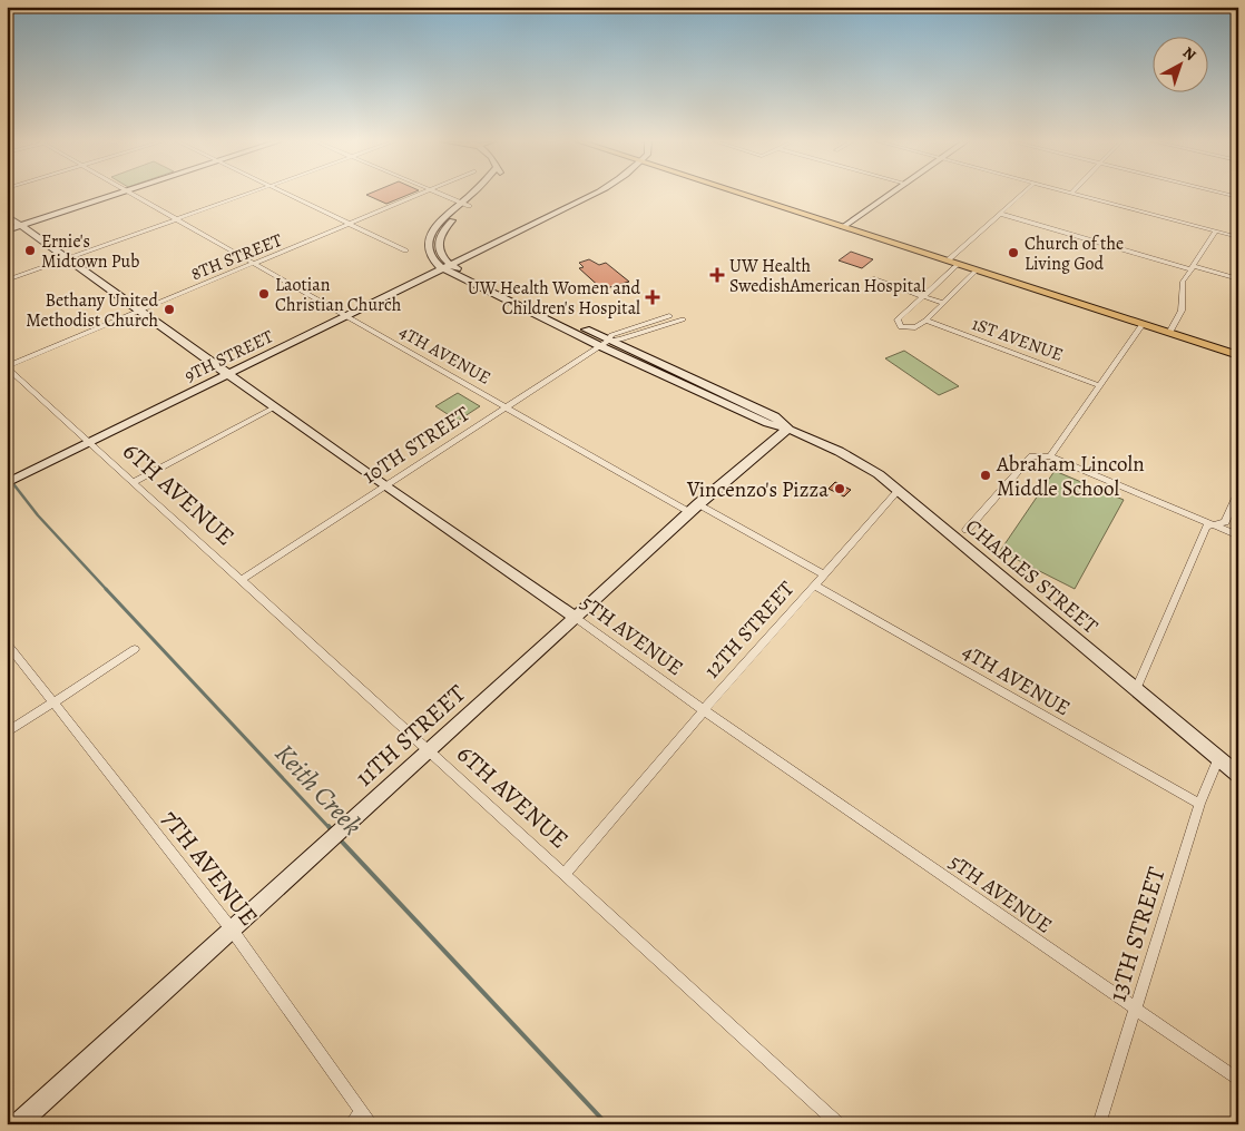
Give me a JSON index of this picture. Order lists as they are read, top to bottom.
{
  "streets": {
    "main road": [
      "9TH STREET",
      "CHARLES STREET",
      "5TH AVENUE",
      "11TH STREET"
    ],
    "street": [
      "8TH STREET",
      "1ST AVENUE",
      "4TH AVENUE",
      "10TH STREET",
      "6TH AVENUE",
      "12TH STREET",
      "7TH AVENUE",
      "13TH STREET"
    ]
  },
  "crossings": [
    ["8TH STREET", "4TH AVENUE"],
    ["8TH STREET", "6TH AVENUE"],
    ["8TH STREET", "5TH AVENUE"],
    ["4TH AVENUE", "9TH STREET"],
    ["4TH AVENUE", "10TH STREET"],
    ["4TH AVENUE", "12TH STREET"],
    ["4TH AVENUE", "11TH STREET"],
    ["4TH AVENUE", "13TH STREET"],
    ["9TH STREET", "6TH AVENUE"],
    ["9TH STREET", "CHARLES STREET"],
    ["9TH STREET", "5TH AVENUE"],
    ["10TH STREET", "6TH AVENUE"],
    ["10TH STREET", "CHARLES STREET"],
    ["10TH STREET", "5TH AVENUE"],
    ["6TH AVENUE", "12TH STREET"],
    ["6TH AVENUE", "11TH STREET"],
    ["CHARLES STREET", "12TH STREET"],
    ["CHARLES STREET", "11TH STREET"],
    ["CHARLES STREET", "13TH STREET"],
    ["12TH STREET", "5TH AVENUE"],
    ["5TH AVENUE", "11TH STREET"],
    ["5TH AVENUE", "13TH STREET"],
    ["11TH STREET", "7TH AVENUE"]
  ],
  "water": ["Keith Creek"],
  "places": {
    "other": [
      "Ernie's Midtown Pub",
      "Church of the Living God",
      "Laotian Christian Church",
      "Bethany United Methodist Church",
      "Abraham Lincoln Middle School",
      "Vincenzo's Pizza"
    ],
    "health": ["UW Health SwedishAmerican Hospital", "UW Health Women and Children's Hospital"]
  },
  "north": "top right"
}
